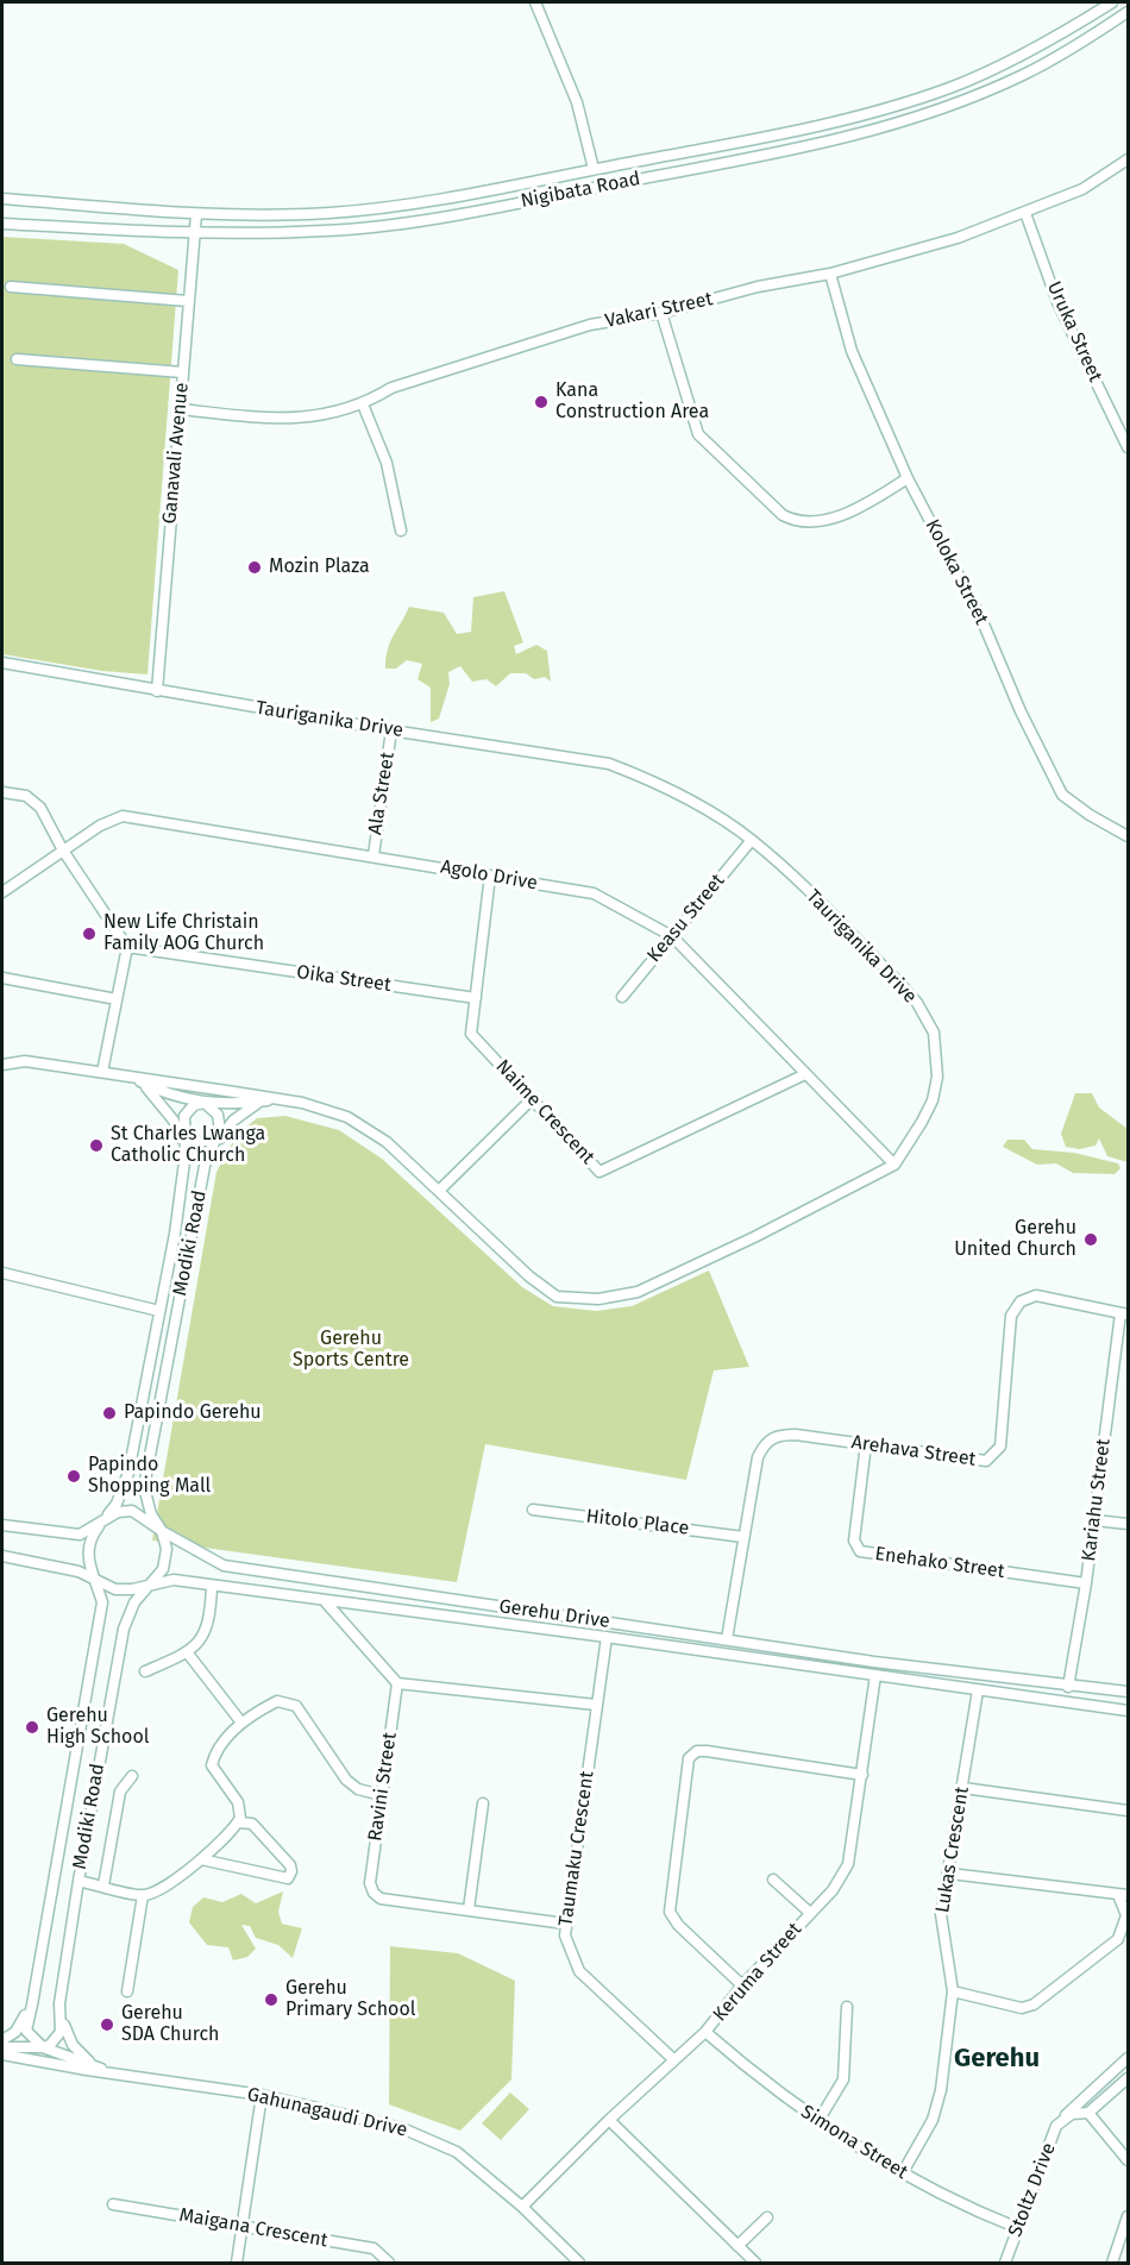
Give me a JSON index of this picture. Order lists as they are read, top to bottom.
{
  "streets": {
    "street": [
      "Nigibata Road",
      "Vakari Street",
      "Uruka Street",
      "Ganavali Avenue",
      "Koloka Street",
      "Tauriganika Drive",
      "Ala Street",
      "Agolo Drive",
      "Keasu Street",
      "Oika Street",
      "Naime Crescent",
      "Modiki Road",
      "Arehava Street",
      "Kariahu Street",
      "Hitolo Place",
      "Enehako Street",
      "Gerehu Drive",
      "Ravini Street",
      "Taumaku Crescent",
      "Lukas Crescent",
      "Keruma Street",
      "Gahunagaudi Drive",
      "Simona Street",
      "Stoltz Drive",
      "Maigana Crescent"
    ]
  },
  "crossings": [
    ["Nigibata Road", "Ganavali Avenue"],
    ["Vakari Street", "Uruka Street"],
    ["Vakari Street", "Ganavali Avenue"],
    ["Vakari Street", "Koloka Street"],
    ["Ganavali Avenue", "Tauriganika Drive"],
    ["Tauriganika Drive", "Ala Street"],
    ["Tauriganika Drive", "Agolo Drive"],
    ["Tauriganika Drive", "Keasu Street"],
    ["Tauriganika Drive", "Modiki Road"],
    ["Ala Street", "Agolo Drive"],
    ["Agolo Drive", "Keasu Street"],
    ["Agolo Drive", "Naime Crescent"],
    ["Oika Street", "Naime Crescent"],
    ["Modiki Road", "Gerehu Drive"],
    ["Modiki Road", "Gahunagaudi Drive"],
    ["Arehava Street", "Kariahu Street"],
    ["Arehava Street", "Hitolo Place"],
    ["Arehava Street", "Enehako Street"],
    ["Arehava Street", "Gerehu Drive"],
    ["Kariahu Street", "Enehako Street"],
    ["Kariahu Street", "Gerehu Drive"],
    ["Gerehu Drive", "Taumaku Crescent"],
    ["Gerehu Drive", "Lukas Crescent"],
    ["Gerehu Drive", "Keruma Street"],
    ["Ravini Street", "Taumaku Crescent"],
    ["Taumaku Crescent", "Keruma Street"],
    ["Lukas Crescent", "Simona Street"],
    ["Keruma Street", "Gahunagaudi Drive"],
    ["Keruma Street", "Simona Street"],
    ["Simona Street", "Stoltz Drive"]
  ],
  "districts": ["Gerehu"],
  "parks": ["Gerehu Sports Centre"],
  "places": [
    "Kana Construction Area",
    "Mozin Plaza",
    "New Life Christain Family AOG Church",
    "St Charles Lwanga Catholic Church",
    "Gerehu United Church",
    "Papindo Gerehu",
    "Papindo Shopping Mall",
    "Gerehu High School",
    "Gerehu Primary School",
    "Gerehu SDA Church"
  ]
}
